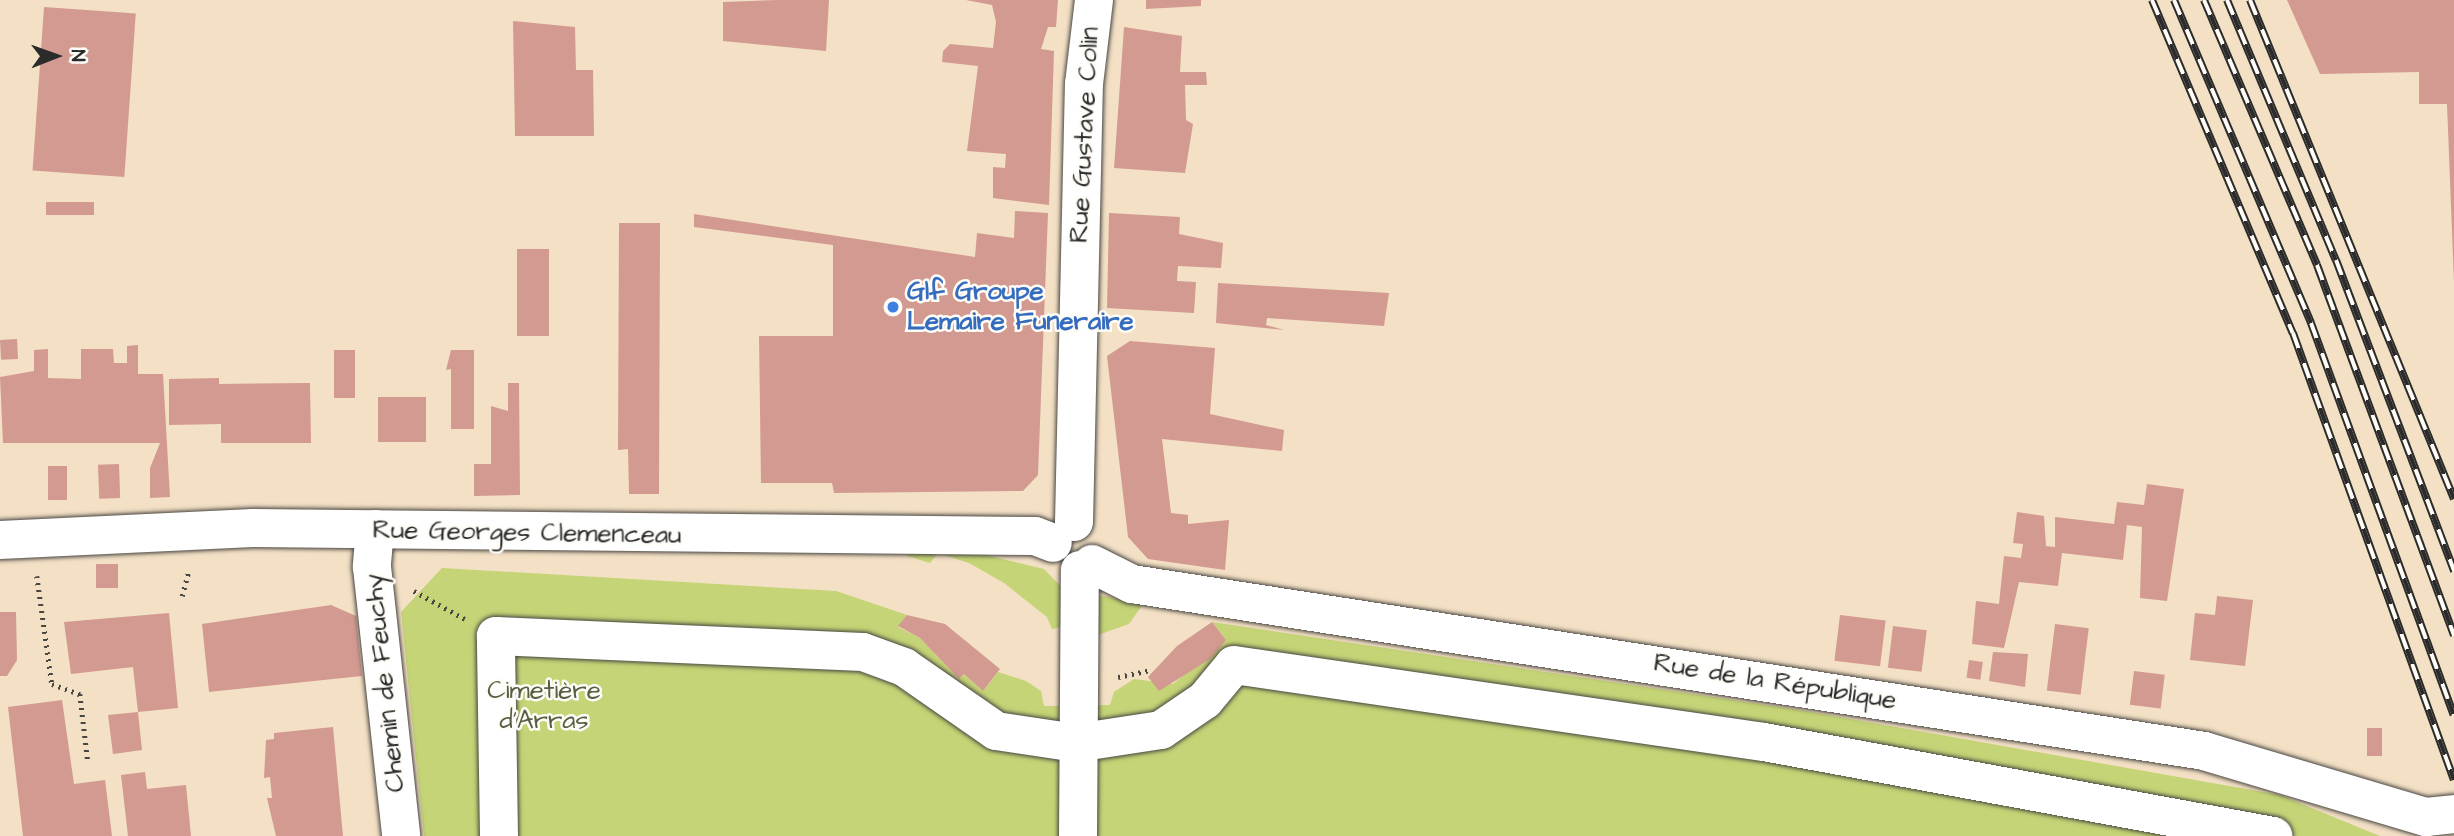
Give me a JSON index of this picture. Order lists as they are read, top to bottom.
{
  "streets": {
    "street": [
      "Rue Gustave Colin",
      "Rue Georges Clemenceau",
      "Rue de la République",
      "Chemin de Feuchy"
    ]
  },
  "crossings": [
    ["Rue Gustave Colin", "Rue Georges Clemenceau"],
    ["Rue Gustave Colin", "Rue de la République"],
    ["Rue Georges Clemenceau", "Rue de la République"],
    ["Rue Georges Clemenceau", "Chemin de Feuchy"]
  ],
  "parks": ["Cimetière d'Arras"],
  "places": ["Glf Groupe Lemaire Funeraire"],
  "north": "right"
}
